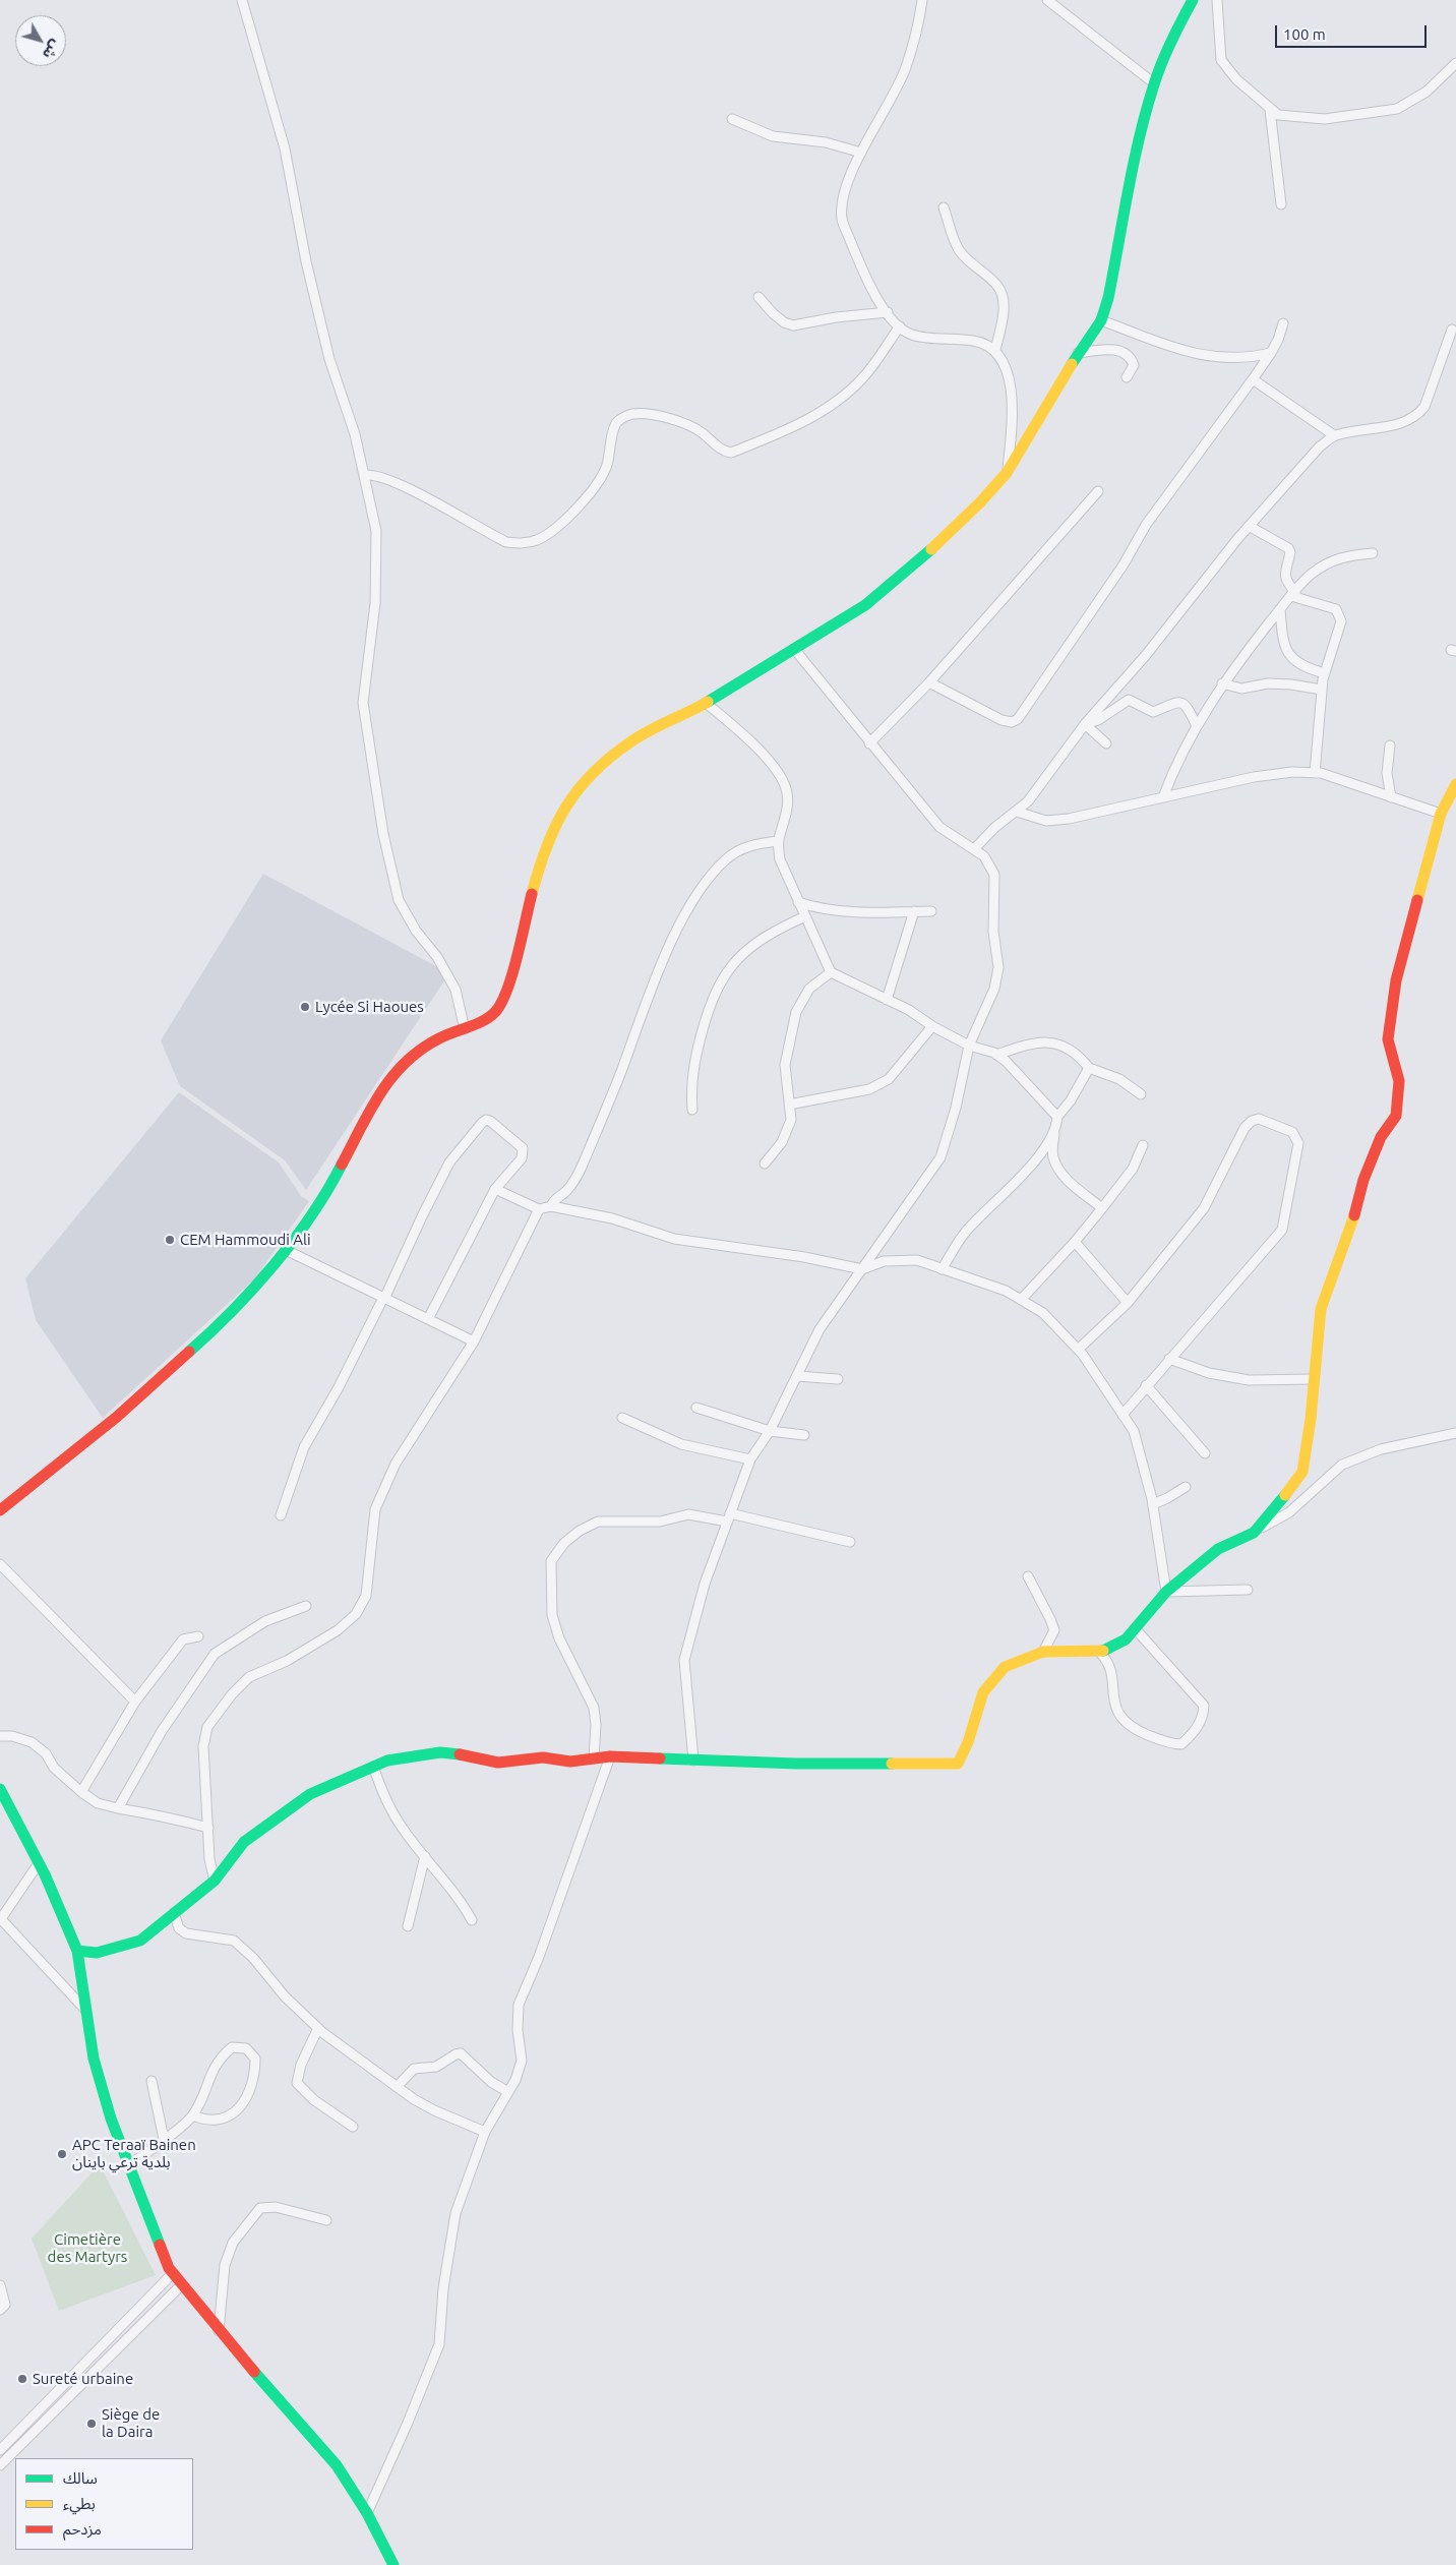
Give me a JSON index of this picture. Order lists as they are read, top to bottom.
{
  "parks": ["Cimetière des Martyrs"],
  "places": [
    "Lycée Si Haoues",
    "CEM Hammoudi Ali",
    "APC Teraaï Bainen بلدية ترعي باينان",
    "Sureté urbaine",
    "Siège de la Daira"
  ],
  "legend": ["سالك", "بطيء", "مزدحم"],
  "scale_bar": "100 m",
  "north": "bottom right"
}
